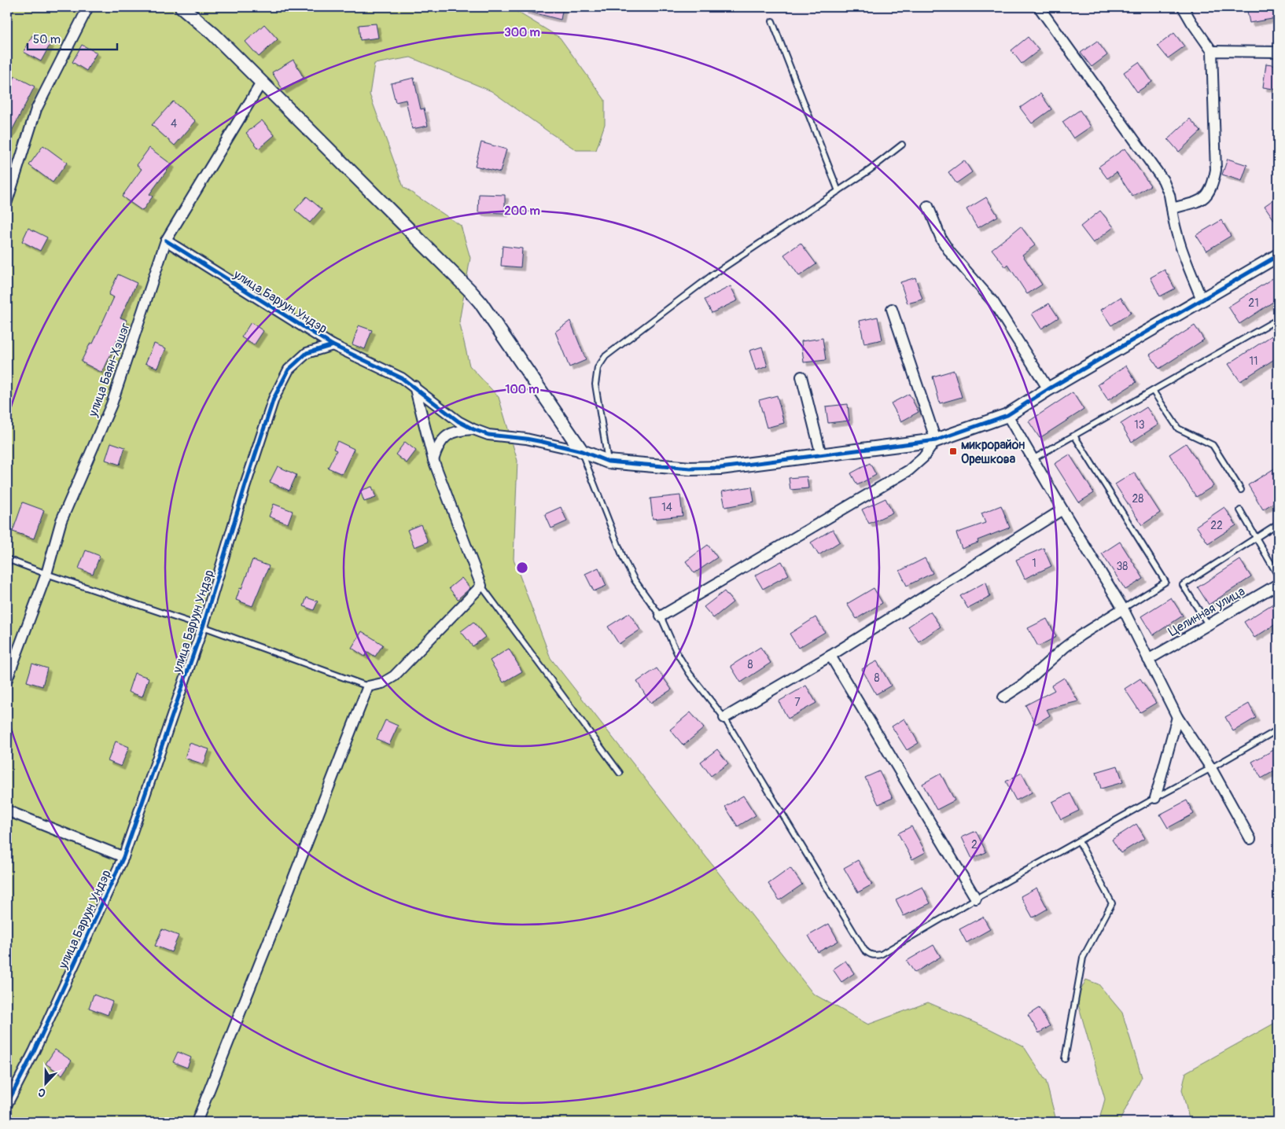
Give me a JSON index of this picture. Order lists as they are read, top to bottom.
{
  "streets": {
    "street": ["улица Баруун Ундэр", "улица Баян-Хэшэг", "Целинная улица"]
  },
  "crossings": [
    ["улица Баруун Ундэр", "улица Баян-Хэшэг"]
  ],
  "places": {
    "transit": ["микрорайон Орешкова"]
  },
  "house_numbers": [
    "4",
    "21",
    "11",
    "13",
    "28",
    "14",
    "22",
    "1",
    "38",
    "8",
    "8",
    "7",
    "2"
  ],
  "scale_bar": "50 m",
  "north": "bottom",
  "rings": ["300 m", "200 m", "100 m"]
}
